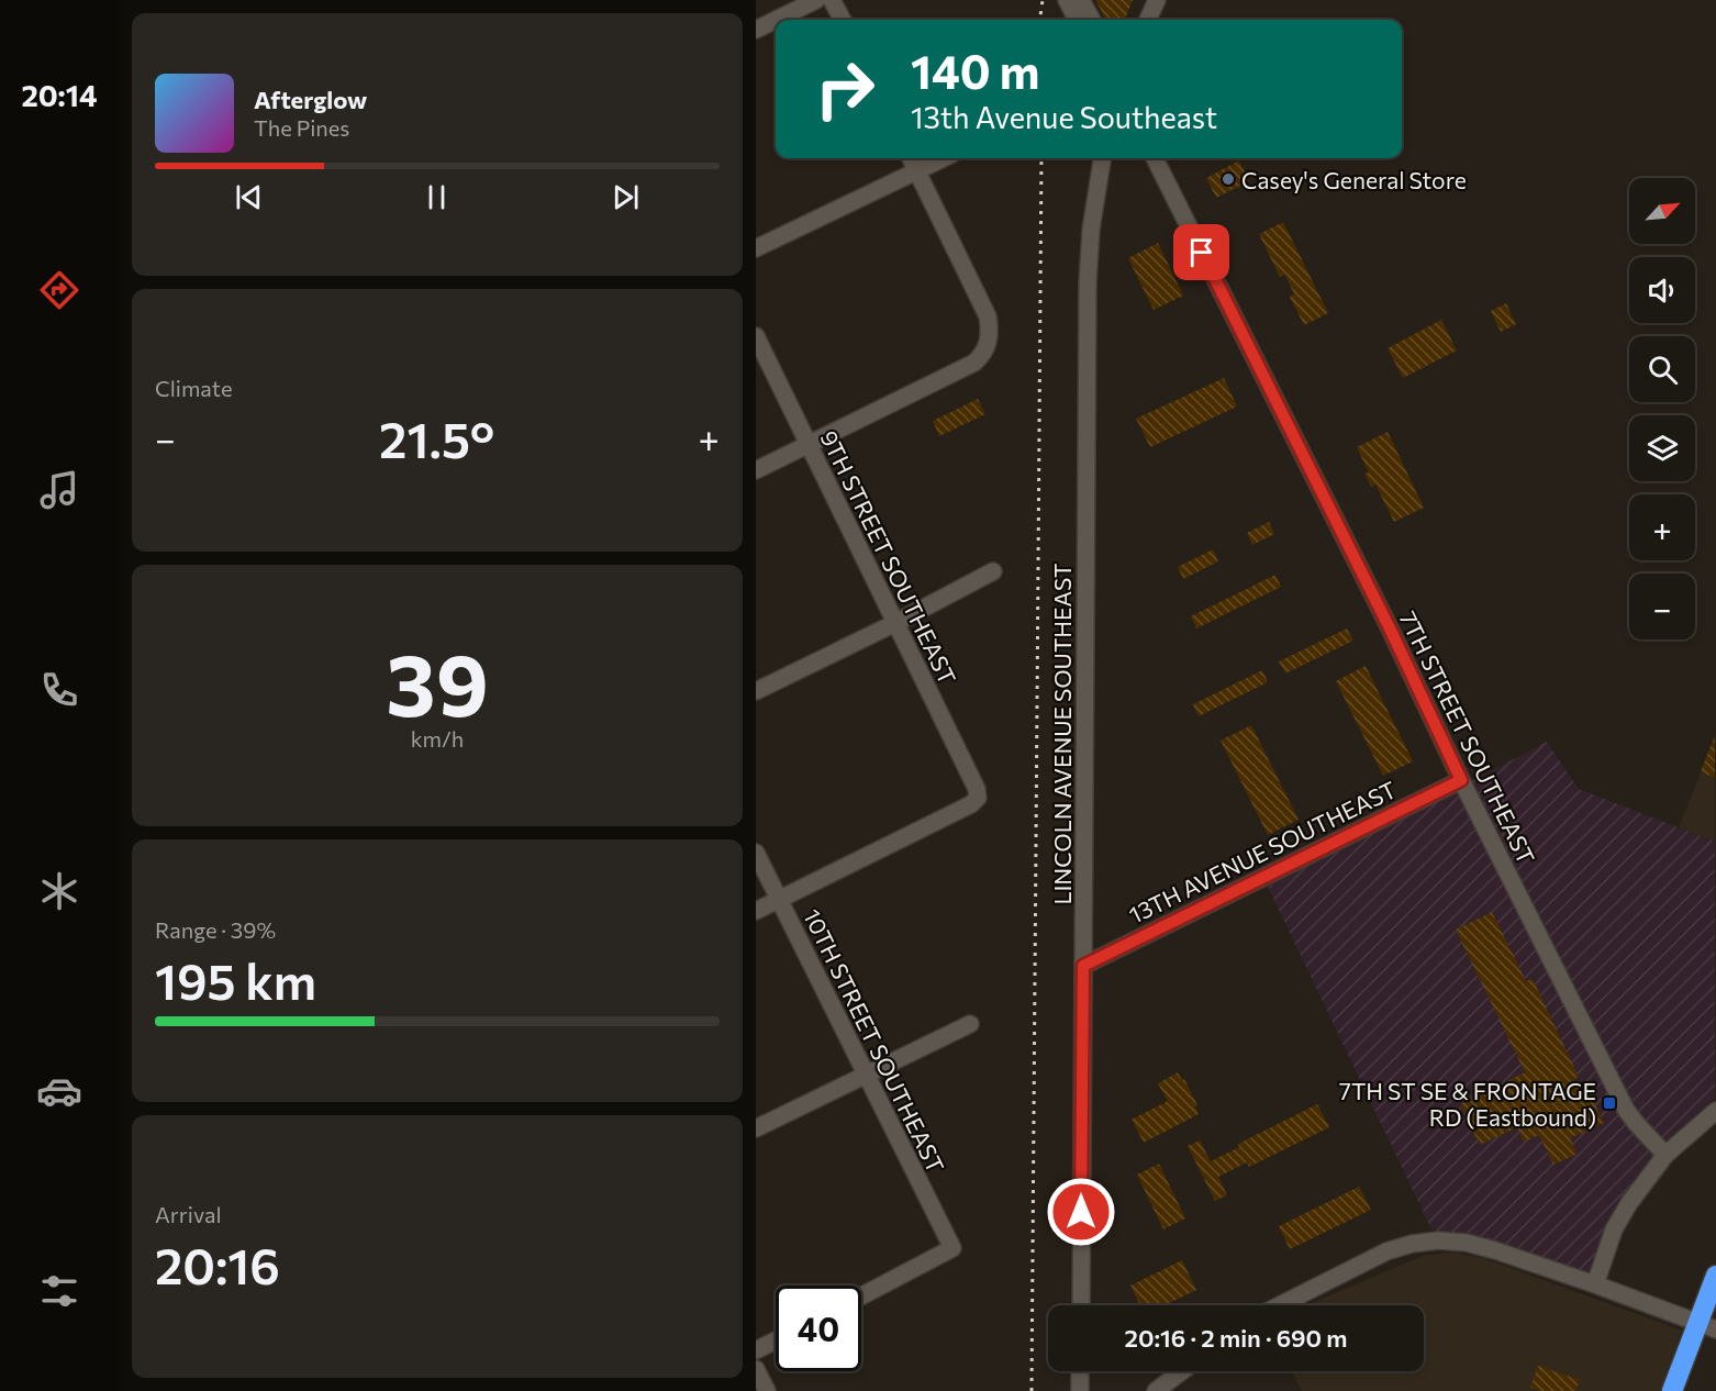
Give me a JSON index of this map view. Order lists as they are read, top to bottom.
{
  "streets": {
    "street": [
      "9TH STREET SOUTHEAST",
      "LINCOLN AVENUE SOUTHEAST",
      "7TH STREET SOUTHEAST",
      "13TH AVENUE SOUTHEAST",
      "10TH STREET SOUTHEAST"
    ]
  },
  "crossings": [
    ["9TH STREET SOUTHEAST", "10TH STREET SOUTHEAST"],
    ["LINCOLN AVENUE SOUTHEAST", "13TH AVENUE SOUTHEAST"],
    ["7TH STREET SOUTHEAST", "13TH AVENUE SOUTHEAST"]
  ],
  "places": {
    "other": ["Casey's General Store"],
    "transit": ["7TH ST SE & FRONTAGE RD (Eastbound)"]
  },
  "north": "top right",
  "page": {
    "tabs": "20:14",
    "turn": ["140 m", "13th Avenue Southeast"],
    "song": ["Afterglow", "The Pines"],
    "map_buttons": ["+", "−"],
    "tile": [
      "Climate",
      ["39", "km/h"],
      ["Range · 39%", "195 km"],
      ["Arrival", "20:16"]
    ],
    "heat": ["−", "21.5°", "+"],
    "limit": "40",
    "trip": "20:16 · 2 min · 690 m"
  }
}
